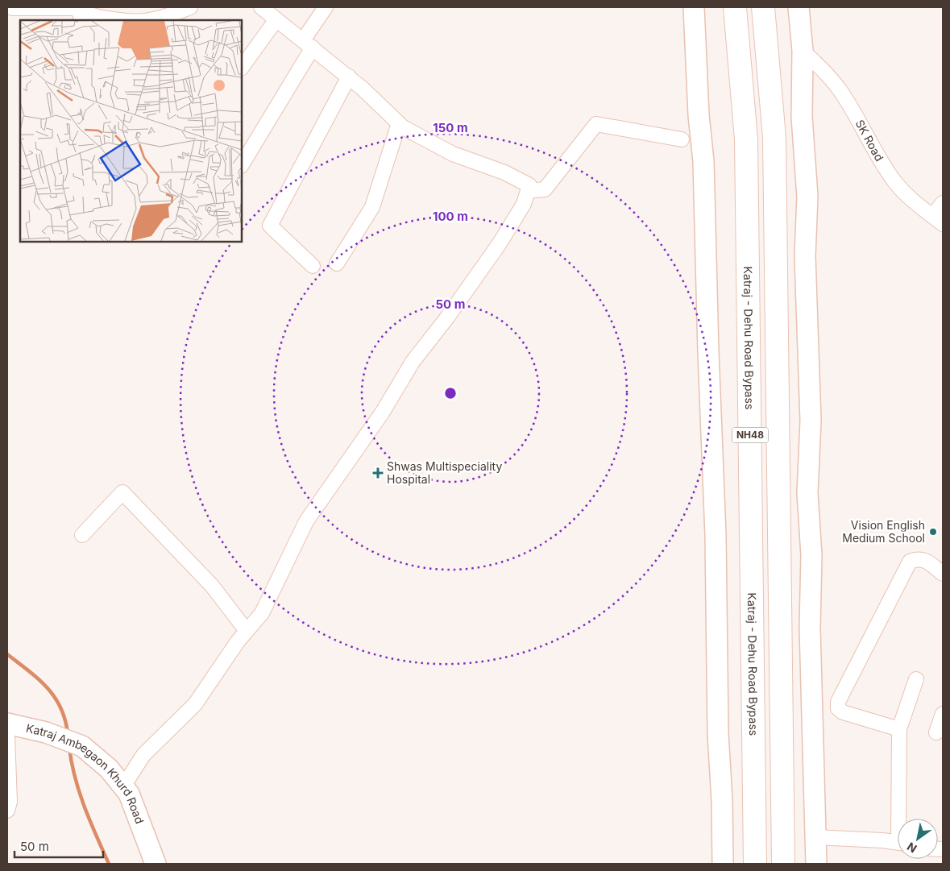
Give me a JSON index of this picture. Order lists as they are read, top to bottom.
{
  "streets": {
    "highway": ["Katraj - Dehu Road Bypass", "NH48"],
    "street": ["SK Road", "Katraj Ambegaon Khurd Road"]
  },
  "places": {
    "health": ["Shwas Multispeciality Hospital"],
    "other": ["Vision English Medium School"]
  },
  "scale_bar": "50 m",
  "north": "bottom left",
  "rings": ["150 m", "100 m", "50 m"]
}
